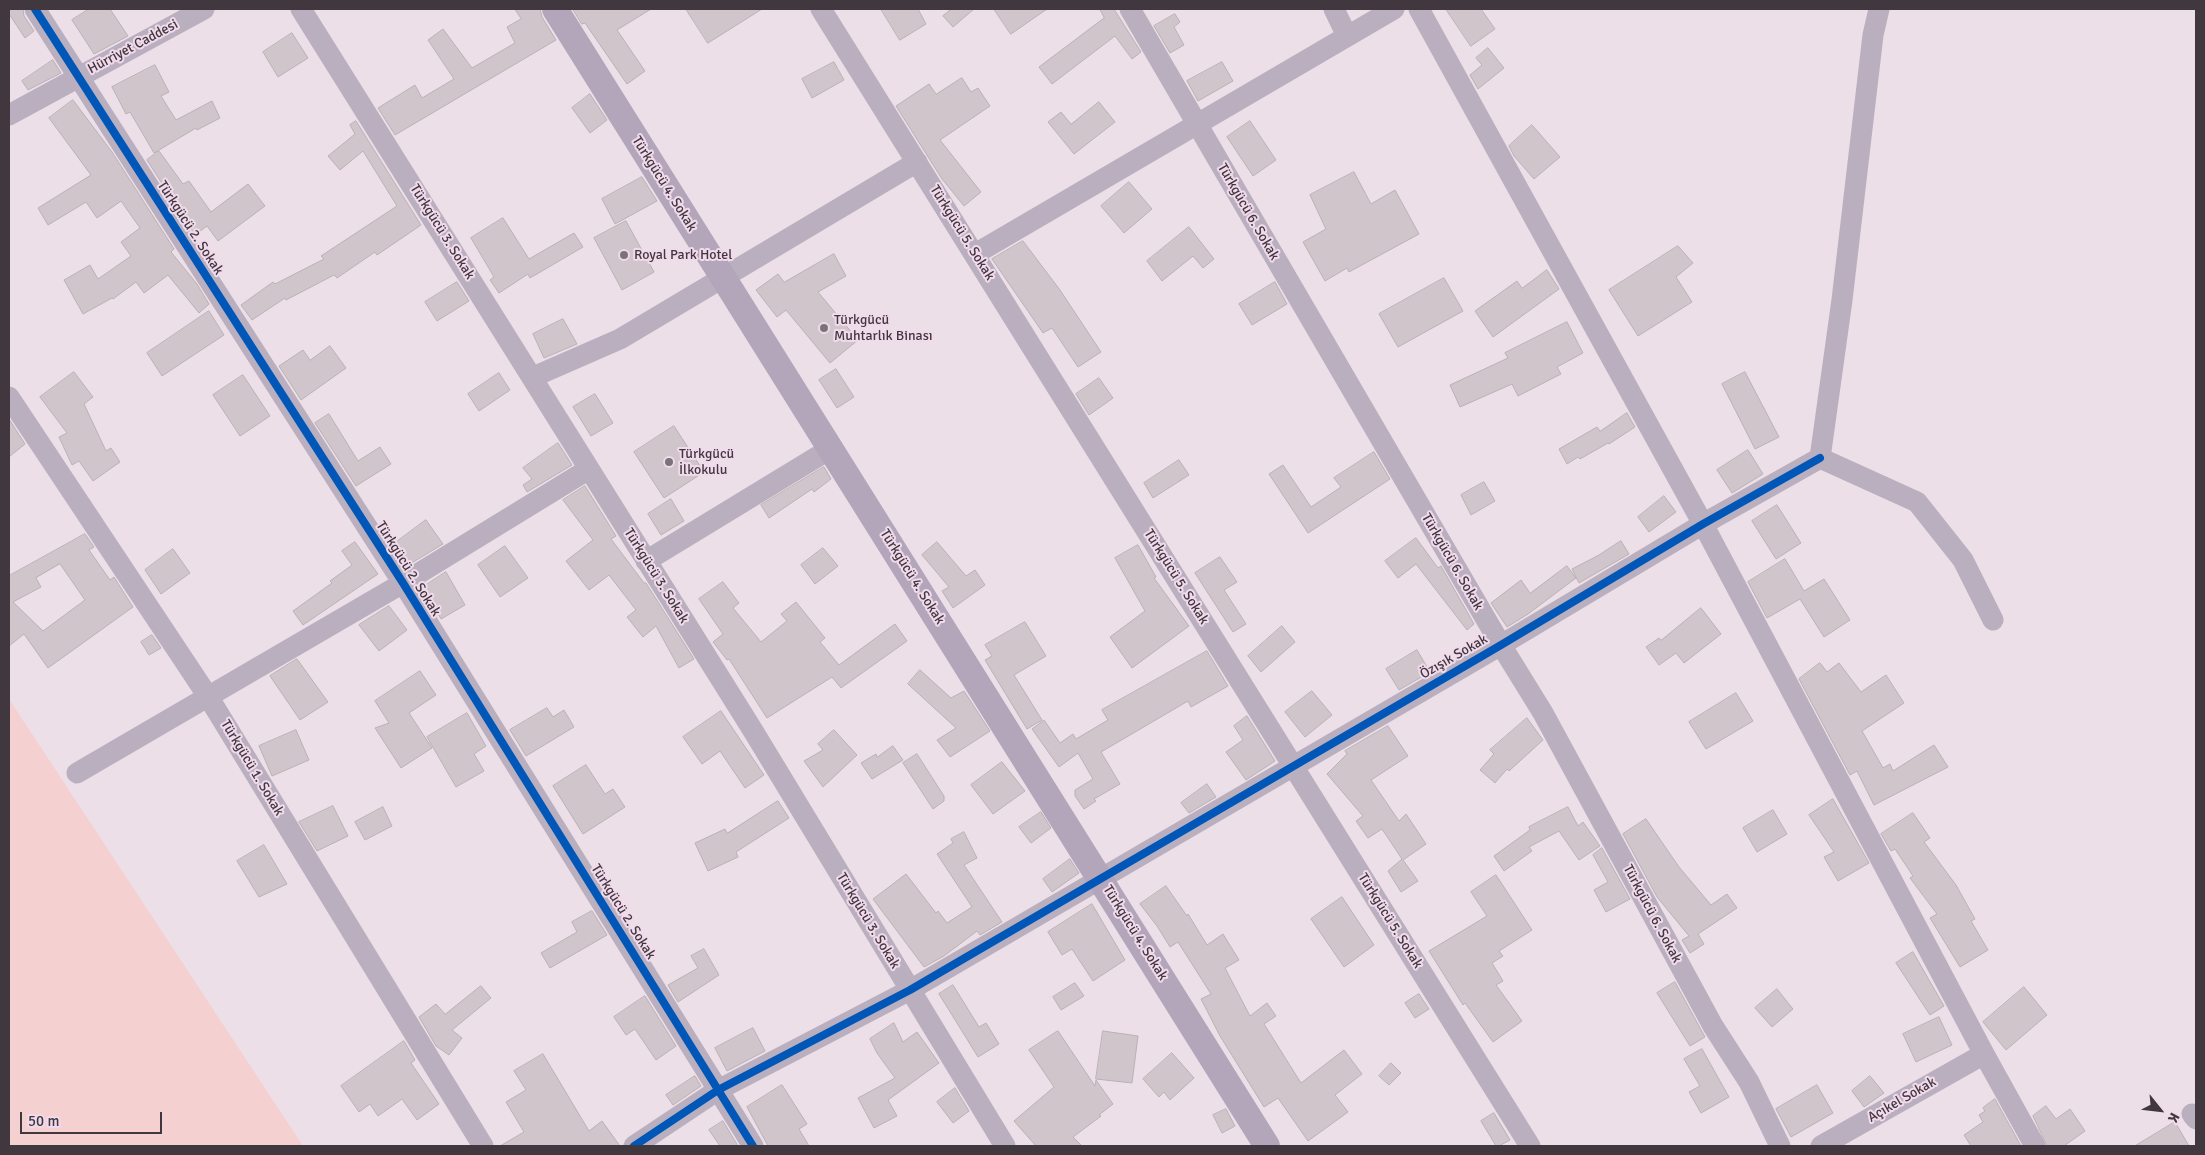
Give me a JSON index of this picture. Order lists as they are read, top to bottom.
{
  "streets": {
    "main road": ["Türkgücü 4. Sokak"],
    "street": [
      "Hürriyet Caddesi",
      "Türkgücü 6. Sokak",
      "Türkgücü 2. Sokak",
      "Türkgücü 3. Sokak",
      "Türkgücü 5. Sokak",
      "Özışık Sokak",
      "Türkgücü 1. Sokak",
      "Açıkel Sokak"
    ]
  },
  "crossings": [
    ["Hürriyet Caddesi", "Türkgücü 2. Sokak"],
    ["Türkgücü 4. Sokak", "Özışık Sokak"],
    ["Türkgücü 6. Sokak", "Özışık Sokak"],
    ["Türkgücü 2. Sokak", "Özışık Sokak"],
    ["Türkgücü 3. Sokak", "Özışık Sokak"],
    ["Türkgücü 5. Sokak", "Özışık Sokak"]
  ],
  "places": ["Royal Park Hotel", "Türkgücü Muhtarlık Binası", "Türkgücü İlkokulu"],
  "scale_bar": "50 m",
  "north": "bottom right"
}
